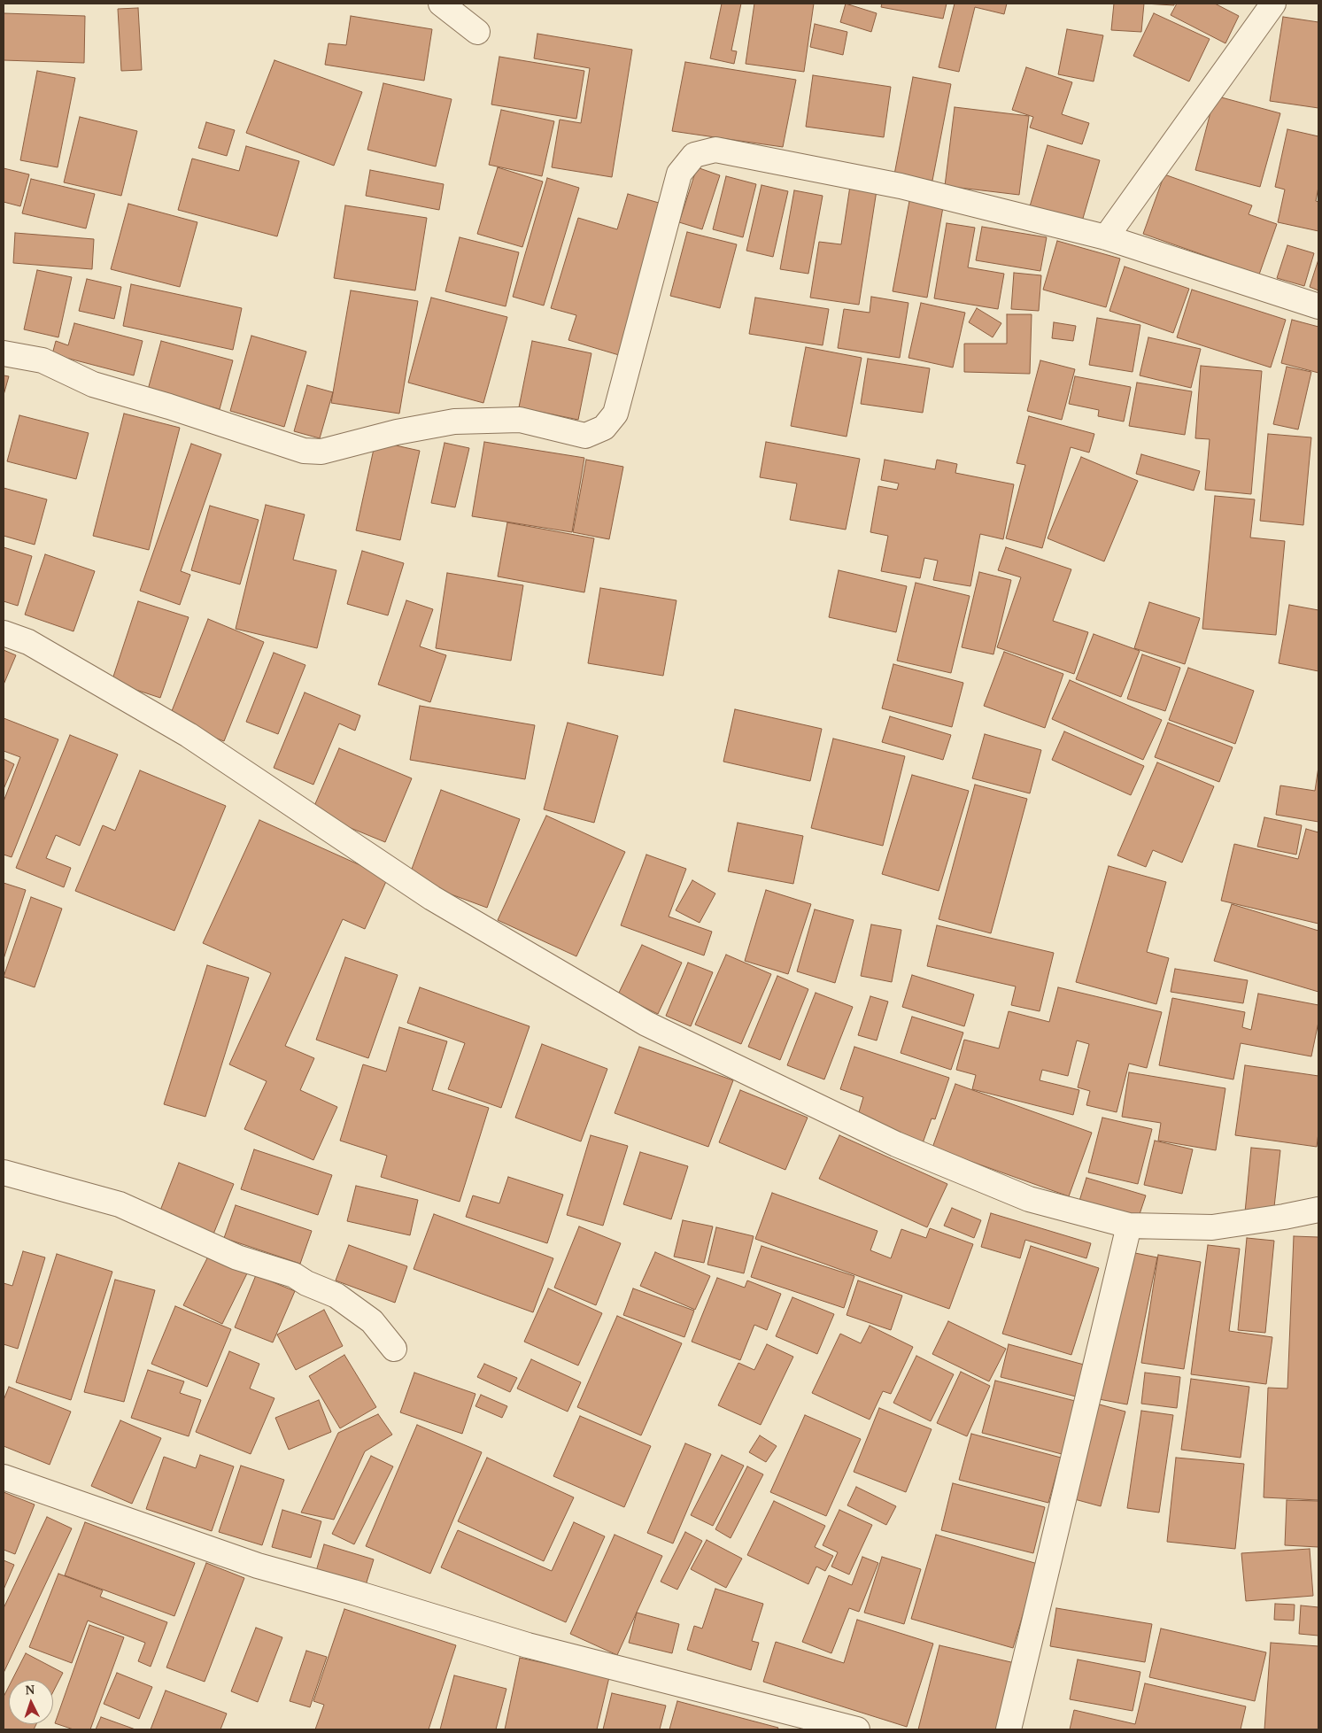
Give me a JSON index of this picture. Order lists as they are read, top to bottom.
{
  "north": "top"
}
